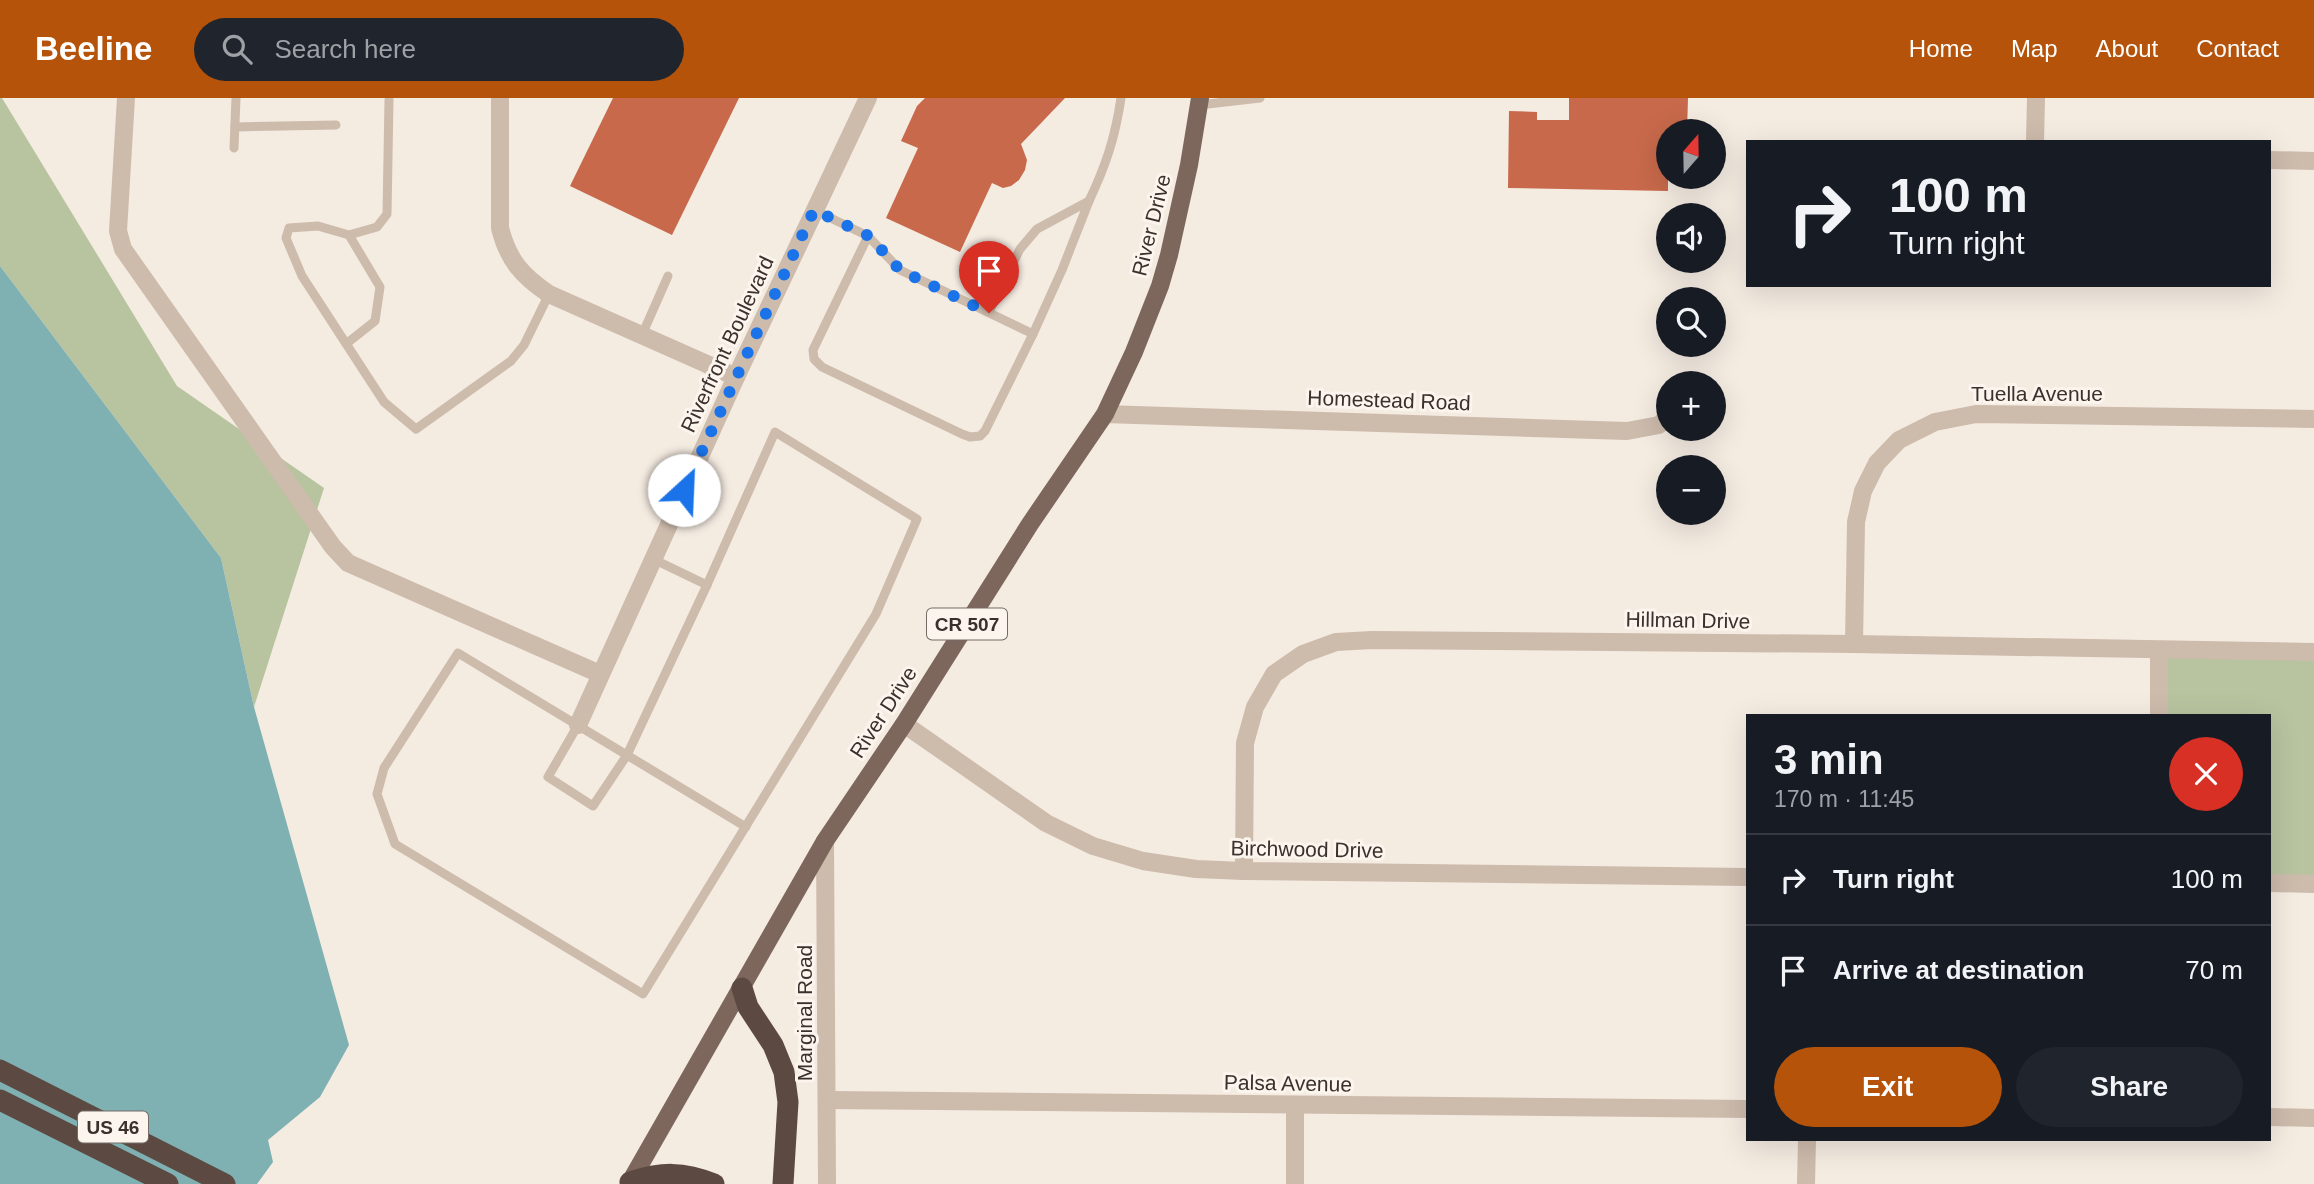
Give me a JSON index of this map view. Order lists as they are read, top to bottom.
{
  "streets": {
    "highway": ["US 46"],
    "main road": ["River Drive", "CR 507"],
    "street": [
      "Riverfront Boulevard",
      "Tuella Avenue",
      "Homestead Road",
      "Hillman Drive",
      "Birchwood Drive",
      "Marginal Road",
      "Palsa Avenue"
    ]
  },
  "crossings": [
    ["River Drive", "Homestead Road"],
    ["River Drive", "Birchwood Drive"],
    ["River Drive", "Marginal Road"],
    ["Tuella Avenue", "Hillman Drive"],
    ["Hillman Drive", "Birchwood Drive"],
    ["Marginal Road", "Palsa Avenue"]
  ],
  "north": "top",
  "page": {
    "header": "Beeline",
    "search": "Search here",
    "nav": [
      "Home",
      "Map",
      "About",
      "Contact"
    ],
    "map_buttons": ["+", "−"],
    "turn": ["100 m", "Turn right"],
    "heading": ["3 min", "170 m · 11:45"],
    "list": [
      {
        "name": "Turn right",
        "value": "100 m"
      },
      {
        "name": "Arrive at destination",
        "value": "70 m"
      }
    ],
    "buttons": ["Exit", "Share"]
  }
}
